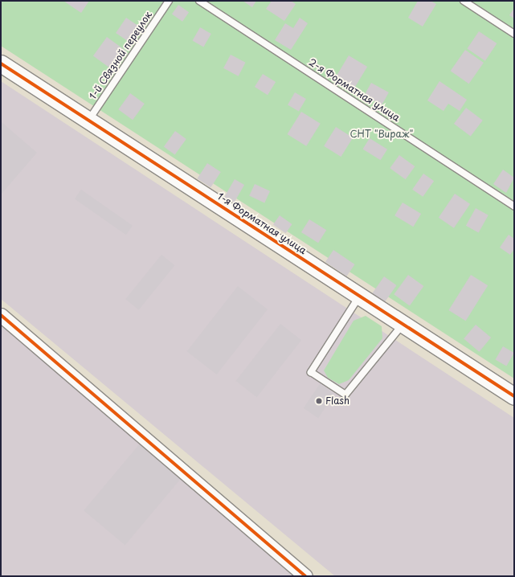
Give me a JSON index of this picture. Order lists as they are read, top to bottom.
{
  "streets": {
    "street": ["1-я Форматная улица"],
    "lane": ["1-й Связной переулок", "2-я Форматная улица"]
  },
  "crossings": [
    ["1-й Связной переулок", "1-я Форматная улица"]
  ],
  "parks": ["СНТ \"Вираж\""],
  "places": ["Flash"]
}
